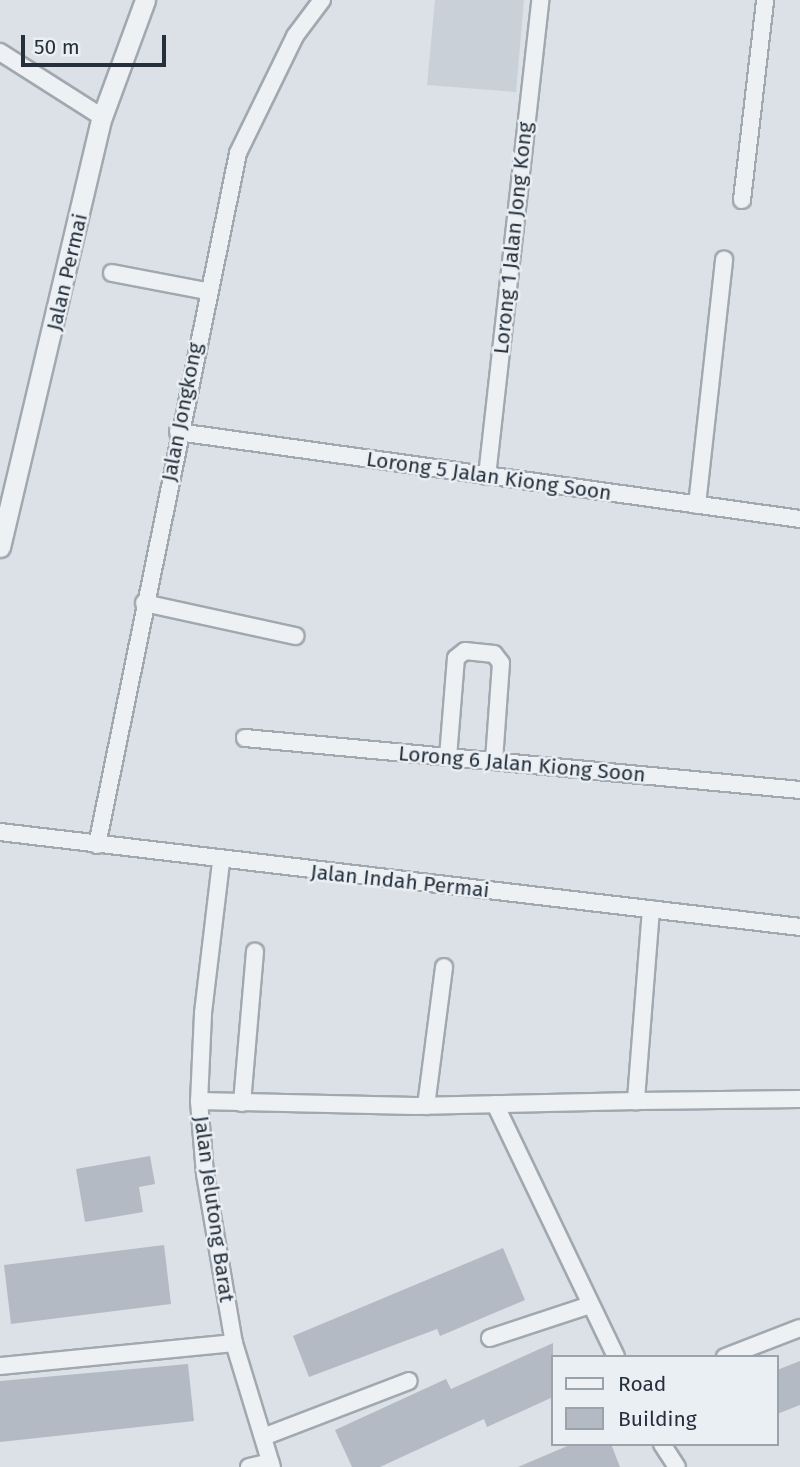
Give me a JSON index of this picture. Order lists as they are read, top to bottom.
{
  "streets": {
    "street": [
      "Lorong 1 Jalan Jong Kong",
      "Jalan Permai",
      "Jalan Jongkong",
      "Lorong 5 Jalan Kiong Soon",
      "Lorong 6 Jalan Kiong Soon",
      "Jalan Indah Permai",
      "Jalan Jelutong Barat"
    ]
  },
  "crossings": [
    ["Lorong 1 Jalan Jong Kong", "Lorong 5 Jalan Kiong Soon"],
    ["Jalan Jongkong", "Lorong 5 Jalan Kiong Soon"],
    ["Jalan Jongkong", "Jalan Indah Permai"],
    ["Jalan Indah Permai", "Jalan Jelutong Barat"]
  ],
  "legend": ["Road", "Building"],
  "scale_bar": "50 m"
}
